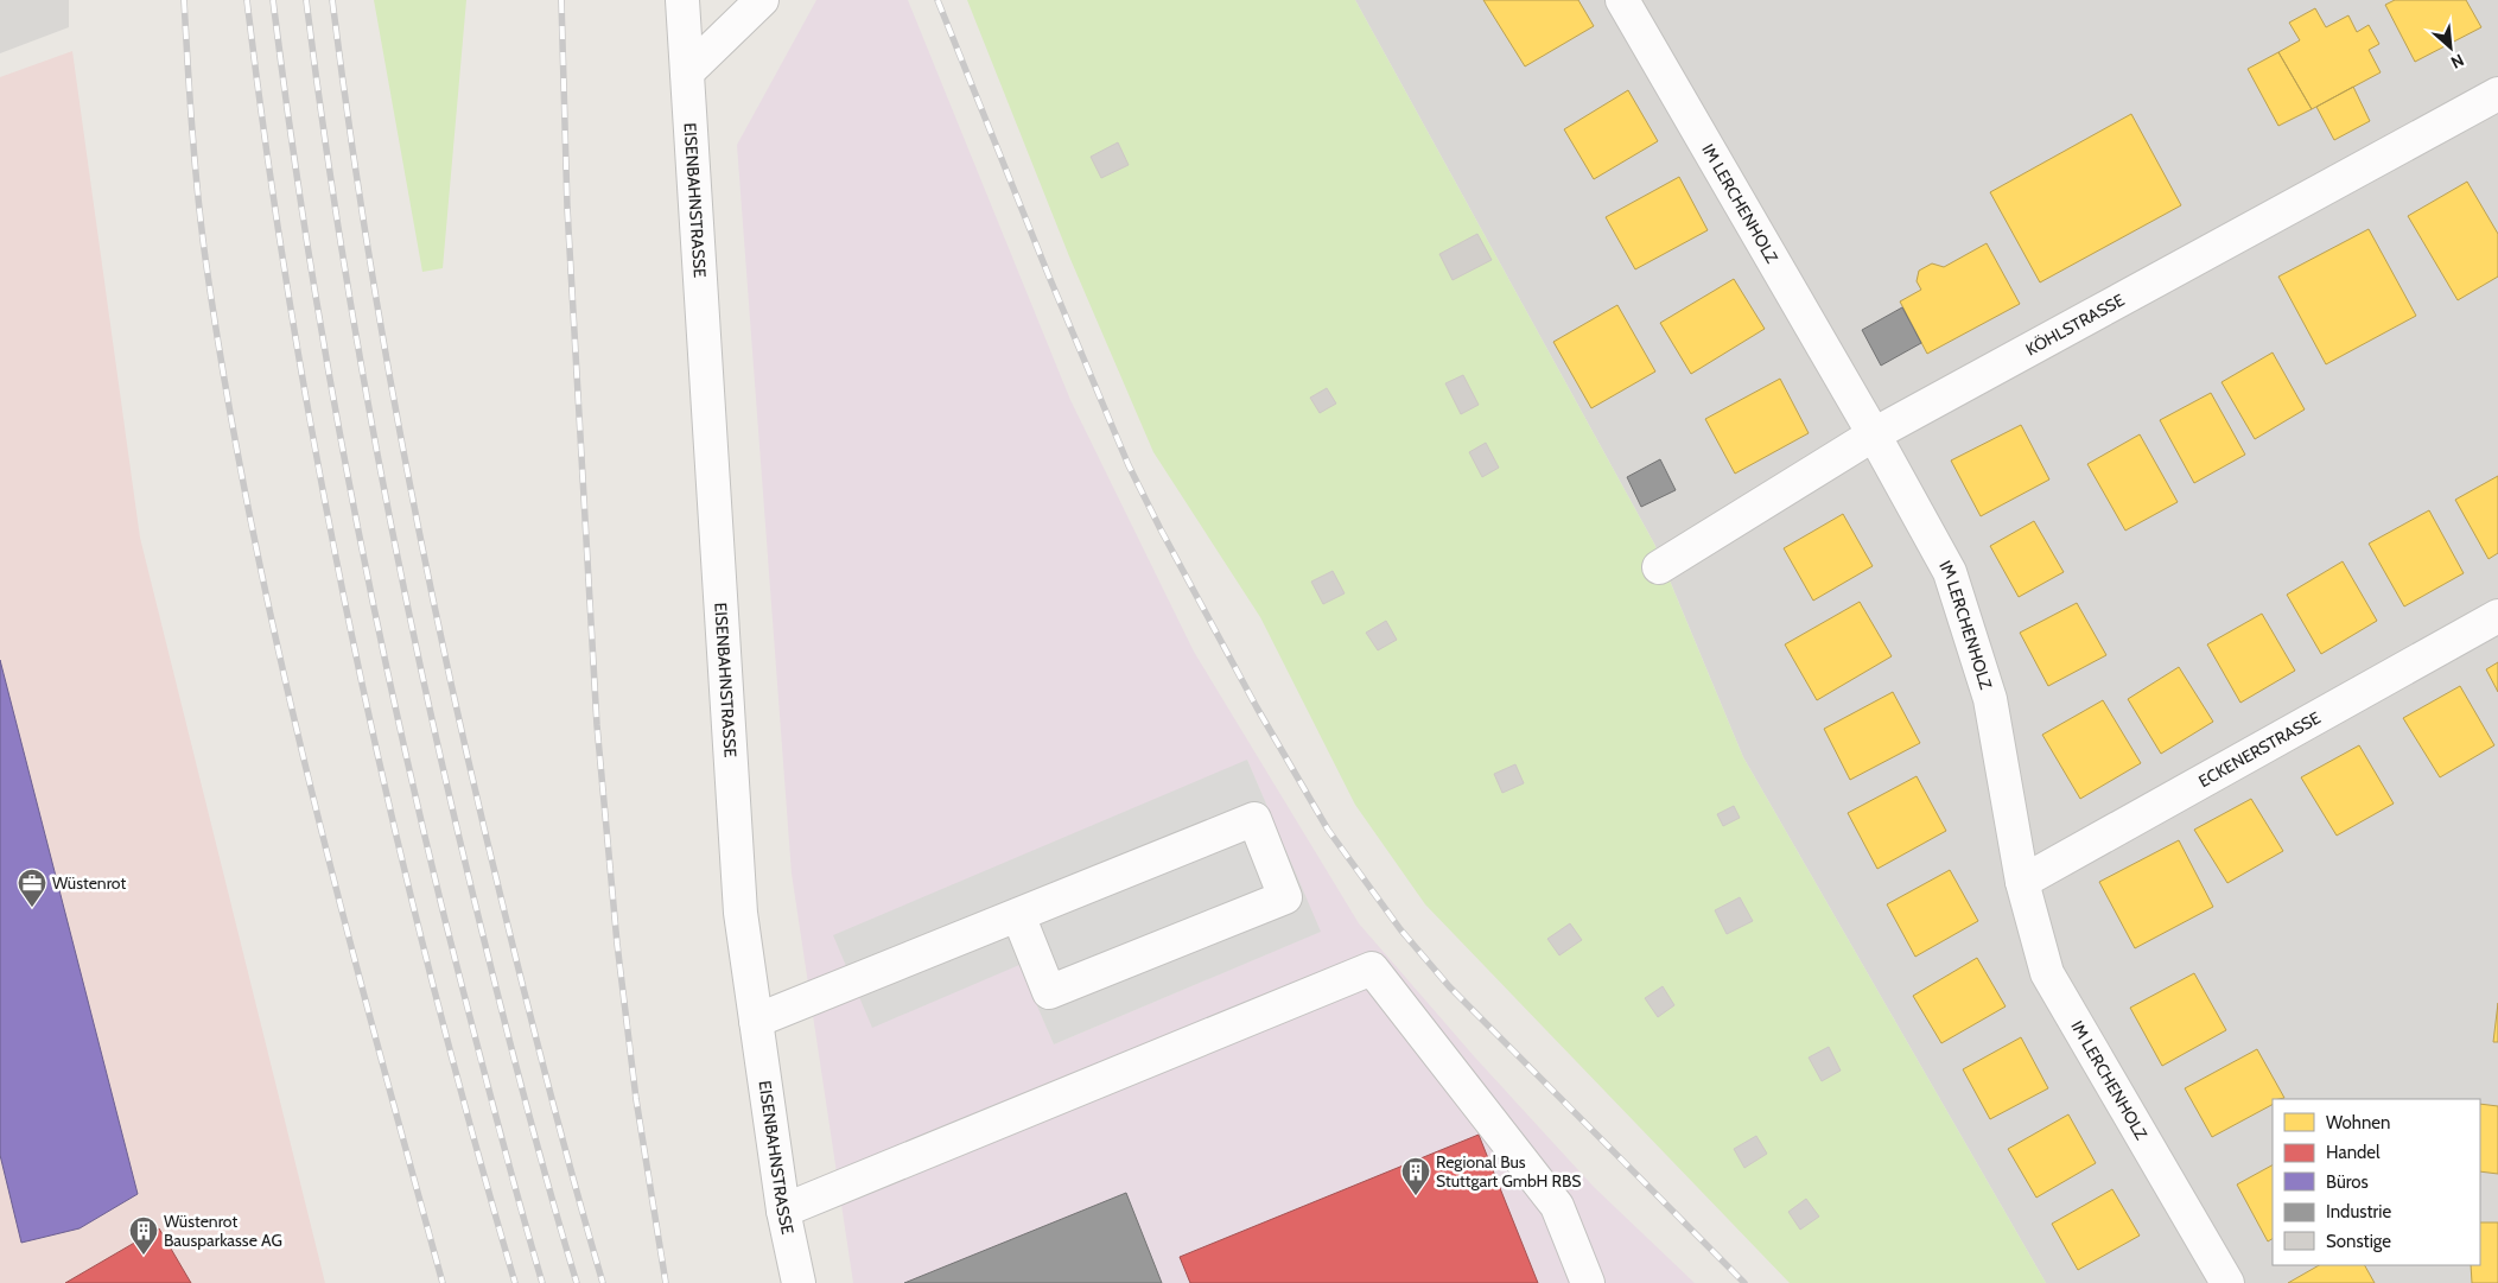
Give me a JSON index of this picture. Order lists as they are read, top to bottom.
{
  "streets": {
    "street": [
      "EISENBAHNSTRASSE",
      "IM LERCHENHOLZ",
      "KÖHLSTRASSE",
      "ECKENERSTRASSE"
    ]
  },
  "crossings": [
    ["IM LERCHENHOLZ", "KÖHLSTRASSE"],
    ["IM LERCHENHOLZ", "ECKENERSTRASSE"]
  ],
  "places": {
    "office": ["Wüstenrot"],
    "building": ["Regional Bus Stuttgart GmbH RBS", "Wüstenrot Bausparkasse AG"]
  },
  "legend": [
    "Wohnen",
    "Handel",
    "Büros",
    "Industrie",
    "Sonstige"
  ],
  "north": "bottom right"
}
